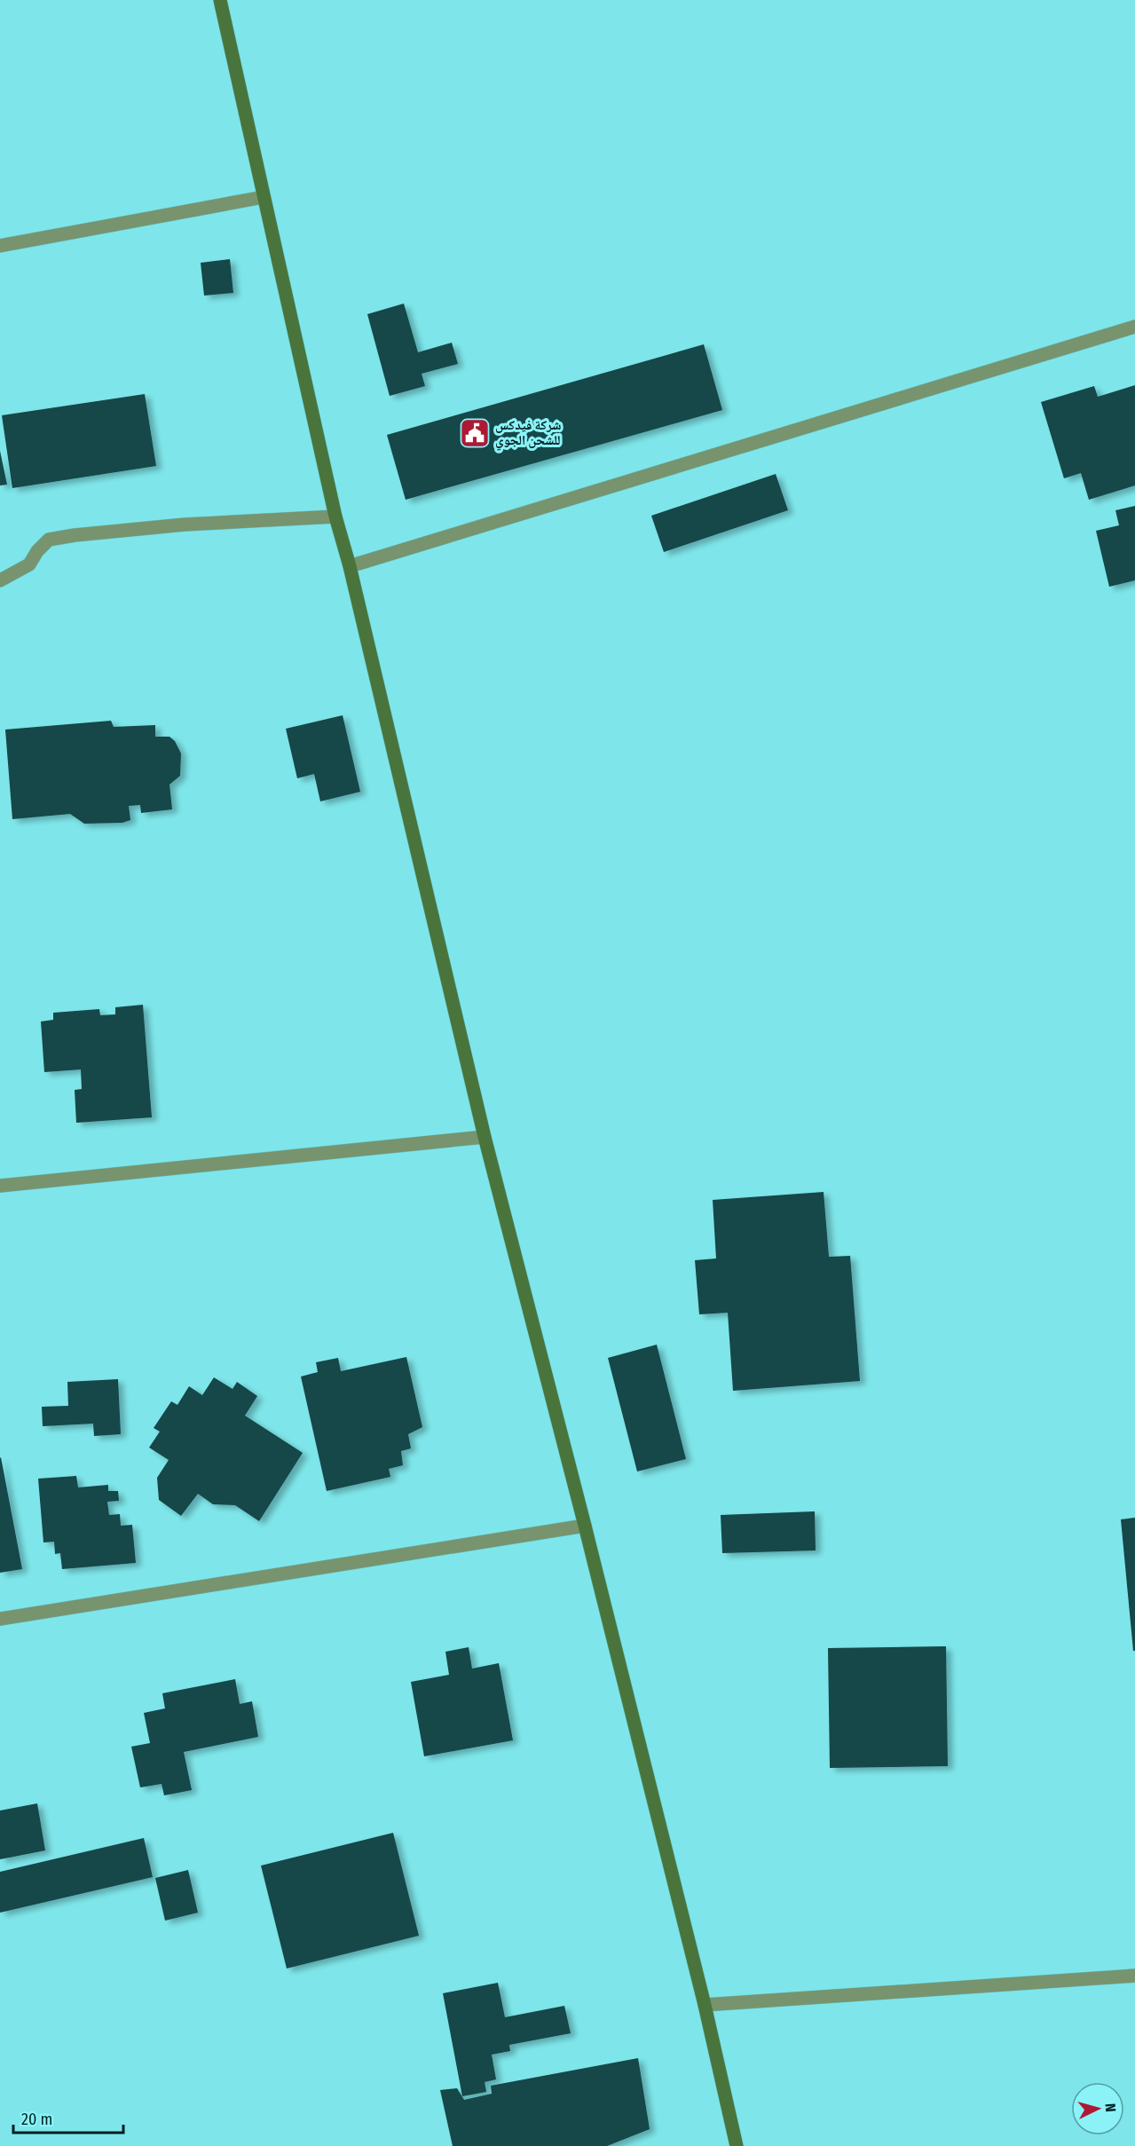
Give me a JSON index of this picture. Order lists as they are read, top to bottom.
{
  "places": {
    "public building": ["شركة فيدكس للشحن الجوي"]
  },
  "scale_bar": "20 m",
  "north": "right"
}
